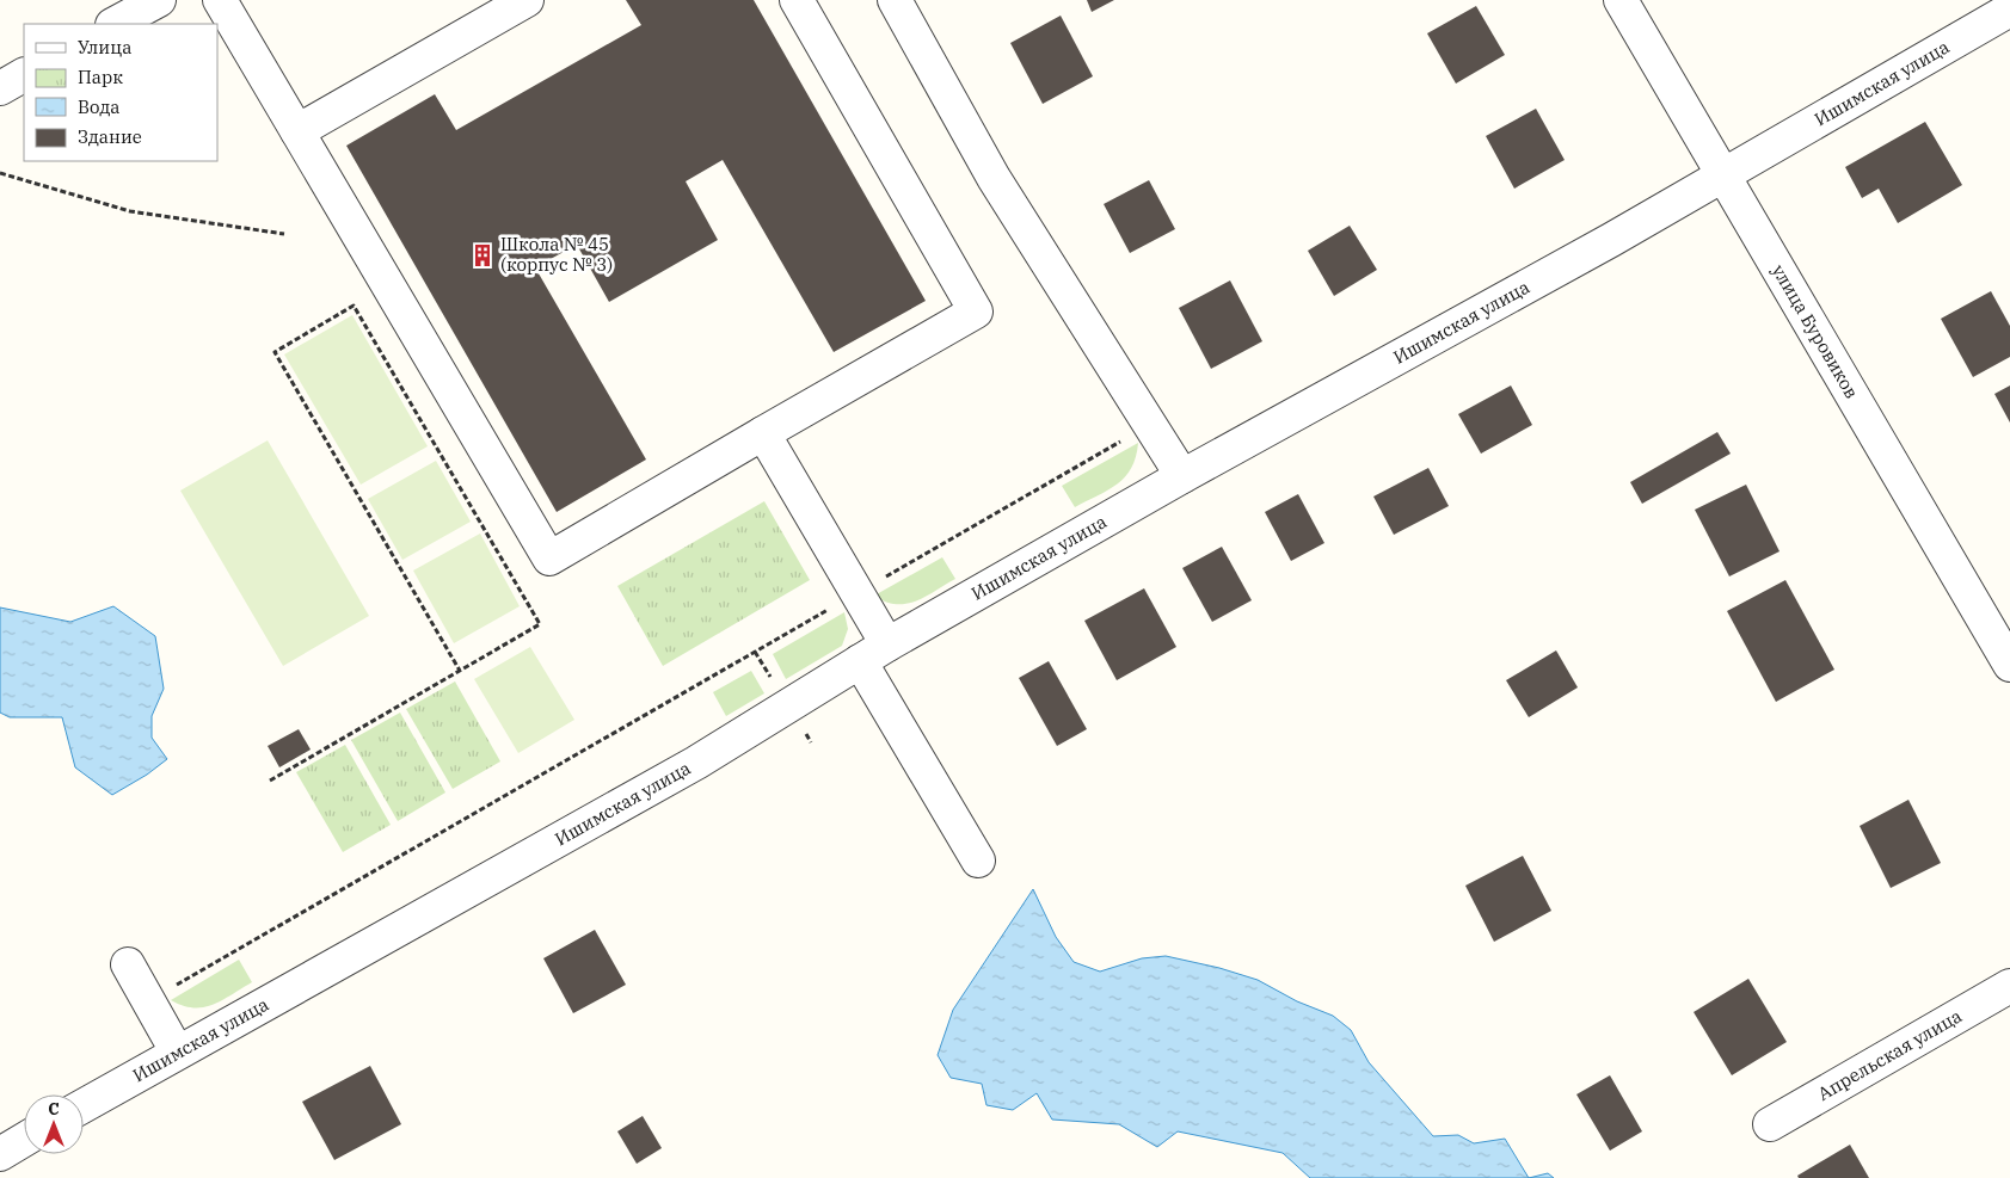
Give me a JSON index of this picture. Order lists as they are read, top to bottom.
{
  "streets": {
    "street": ["Ишимская улица", "улица Буровиков", "Апрельская улица"]
  },
  "crossings": [
    ["Ишимская улица", "улица Буровиков"]
  ],
  "places": {
    "building": ["Школа № 45 (корпус № 3)"]
  },
  "legend": [
    "Улица",
    "Парк",
    "Вода",
    "Здание"
  ],
  "north": "top"
}
